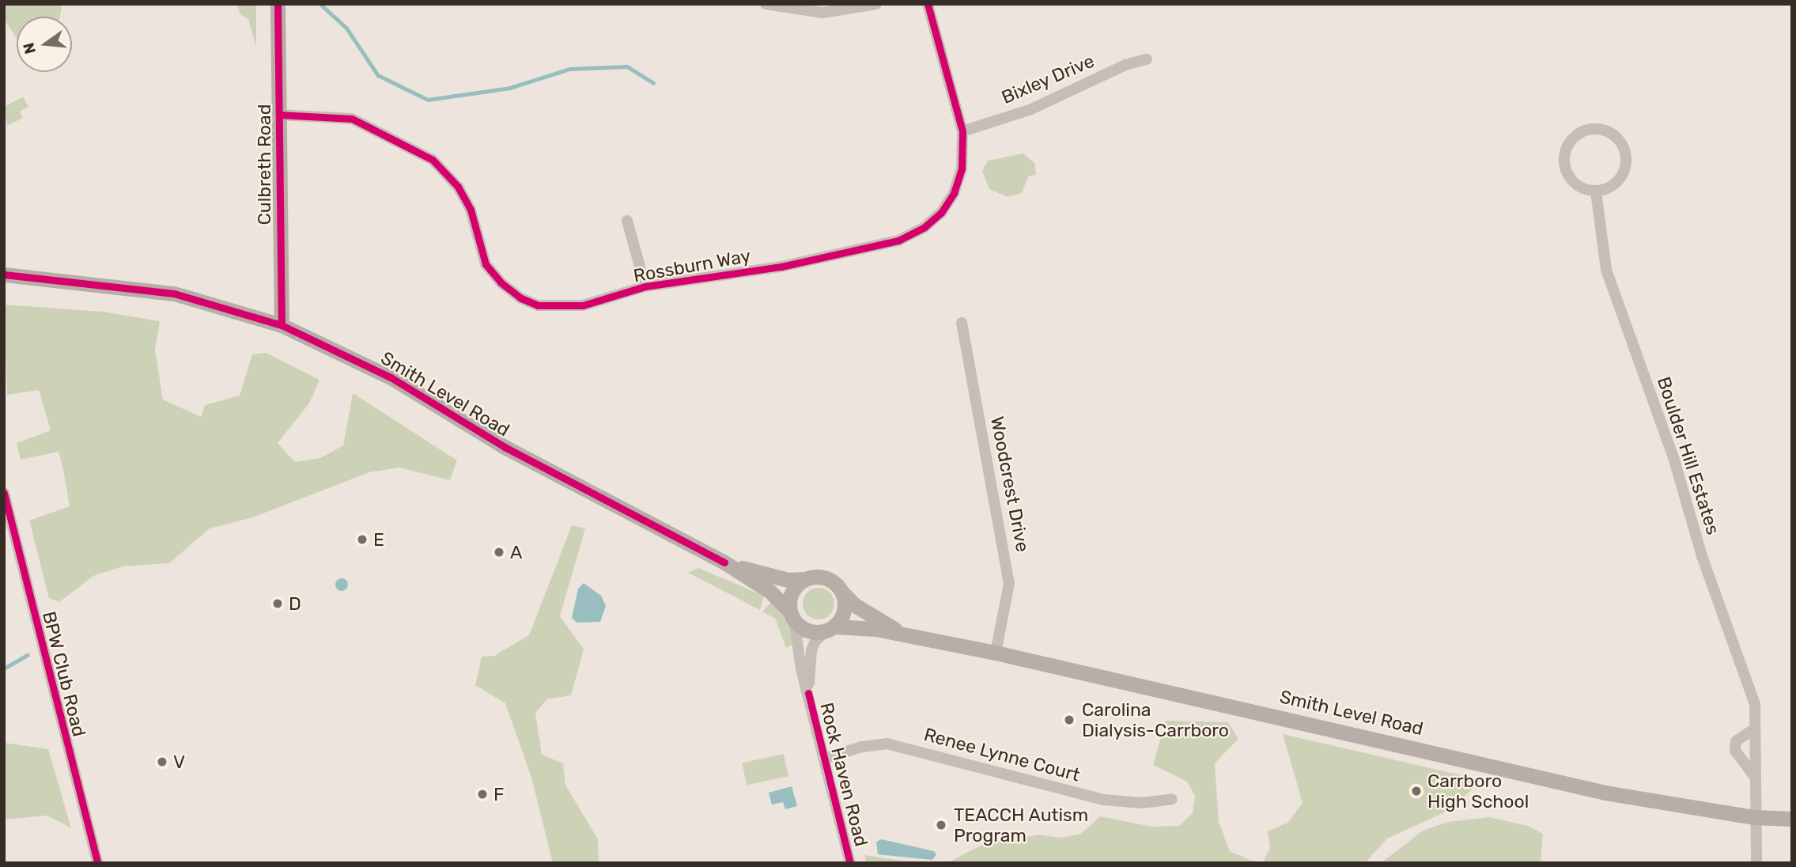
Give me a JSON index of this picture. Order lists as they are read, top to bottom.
{
  "streets": {
    "main road": ["Culbreth Road", "Smith Level Road"],
    "street": [
      "Bixley Drive",
      "Rossburn Way",
      "Boulder Hill Estates",
      "Woodcrest Drive",
      "BPW Club Road",
      "Renee Lynne Court",
      "Rock Haven Road"
    ]
  },
  "crossings": [
    ["Bixley Drive", "Rossburn Way"],
    ["Culbreth Road", "Rossburn Way"],
    ["Culbreth Road", "Smith Level Road"],
    ["Smith Level Road", "Boulder Hill Estates"],
    ["Smith Level Road", "Woodcrest Drive"],
    ["Smith Level Road", "Rock Haven Road"],
    ["Renee Lynne Court", "Rock Haven Road"]
  ],
  "places": [
    "E",
    "A",
    "D",
    "Carolina Dialysis-Carrboro",
    "V",
    "Carrboro High School",
    "F",
    "TEACCH Autism Program"
  ],
  "north": "left"
}
